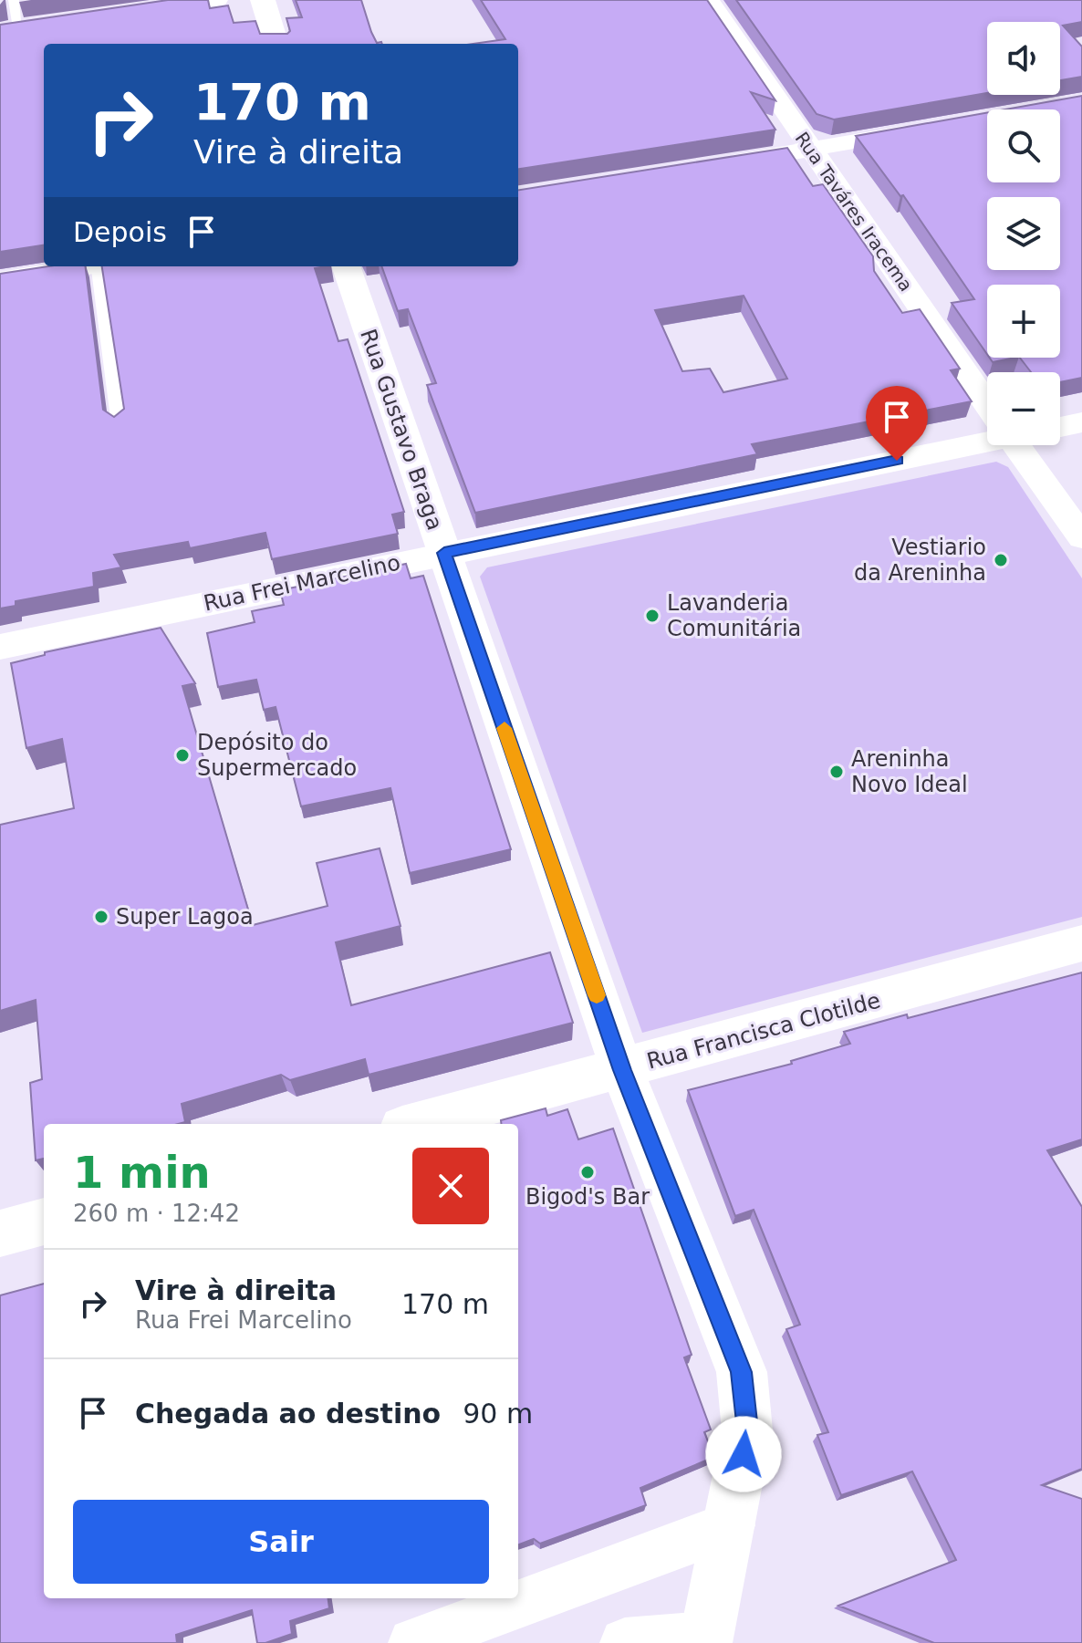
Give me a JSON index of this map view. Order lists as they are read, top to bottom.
{
  "streets": {
    "street": [
      "Rua Taváres Iracema",
      "Rua Gustavo Braga",
      "Rua Frei Marcelino",
      "Rua Francisca Clotilde"
    ]
  },
  "crossings": [
    ["Rua Gustavo Braga", "Rua Frei Marcelino"],
    ["Rua Gustavo Braga", "Rua Francisca Clotilde"]
  ],
  "places": [
    "Vestiario da Areninha",
    "Lavanderia Comunitária",
    "Depósito do Supermercado",
    "Areninha Novo Ideal",
    "Super Lagoa",
    "Bigod's Bar"
  ],
  "page": {
    "map_buttons": ["+", "−"],
    "turn": ["170 m", "Vire à direita"],
    "then": "Depois",
    "heading": ["1 min", "260 m · 12:42"],
    "list": [
      {
        "name": "Vire à direita",
        "note": "Rua Frei Marcelino",
        "value": "170 m"
      },
      {
        "name": "Chegada ao destino",
        "value": "90 m"
      }
    ],
    "buttons": "Sair"
  }
}
